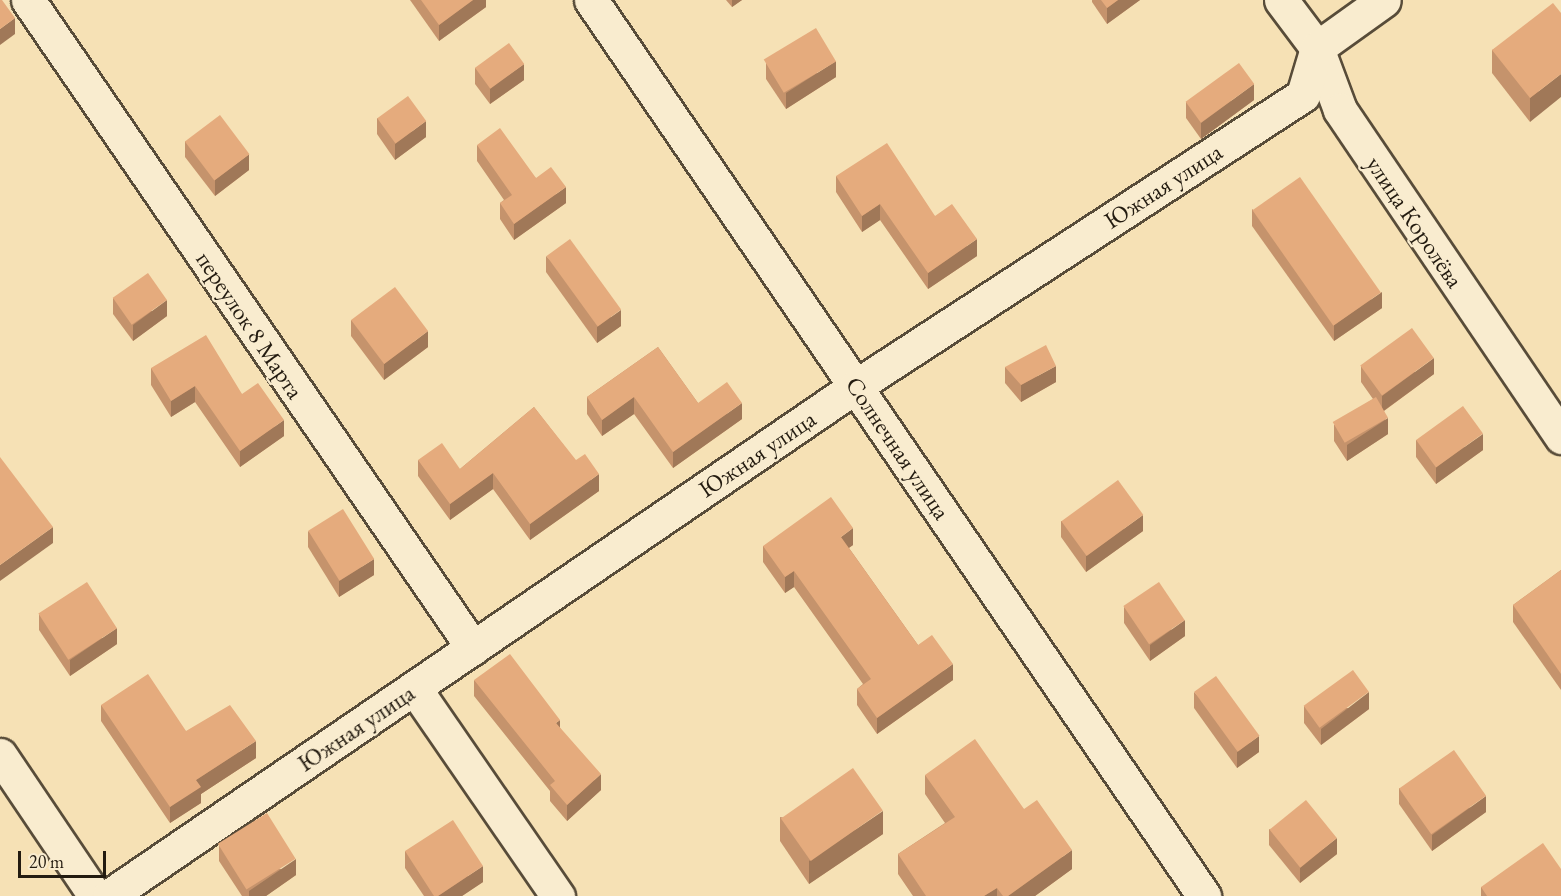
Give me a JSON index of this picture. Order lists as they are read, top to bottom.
{
  "streets": {
    "street": [
      "Южная улица",
      "улица Королёва",
      "переулок 8 Марта",
      "Солнечная улица"
    ]
  },
  "crossings": [
    ["Южная улица", "улица Королёва"],
    ["Южная улица", "переулок 8 Марта"],
    ["Южная улица", "Солнечная улица"]
  ],
  "scale_bar": "20 m"
}
